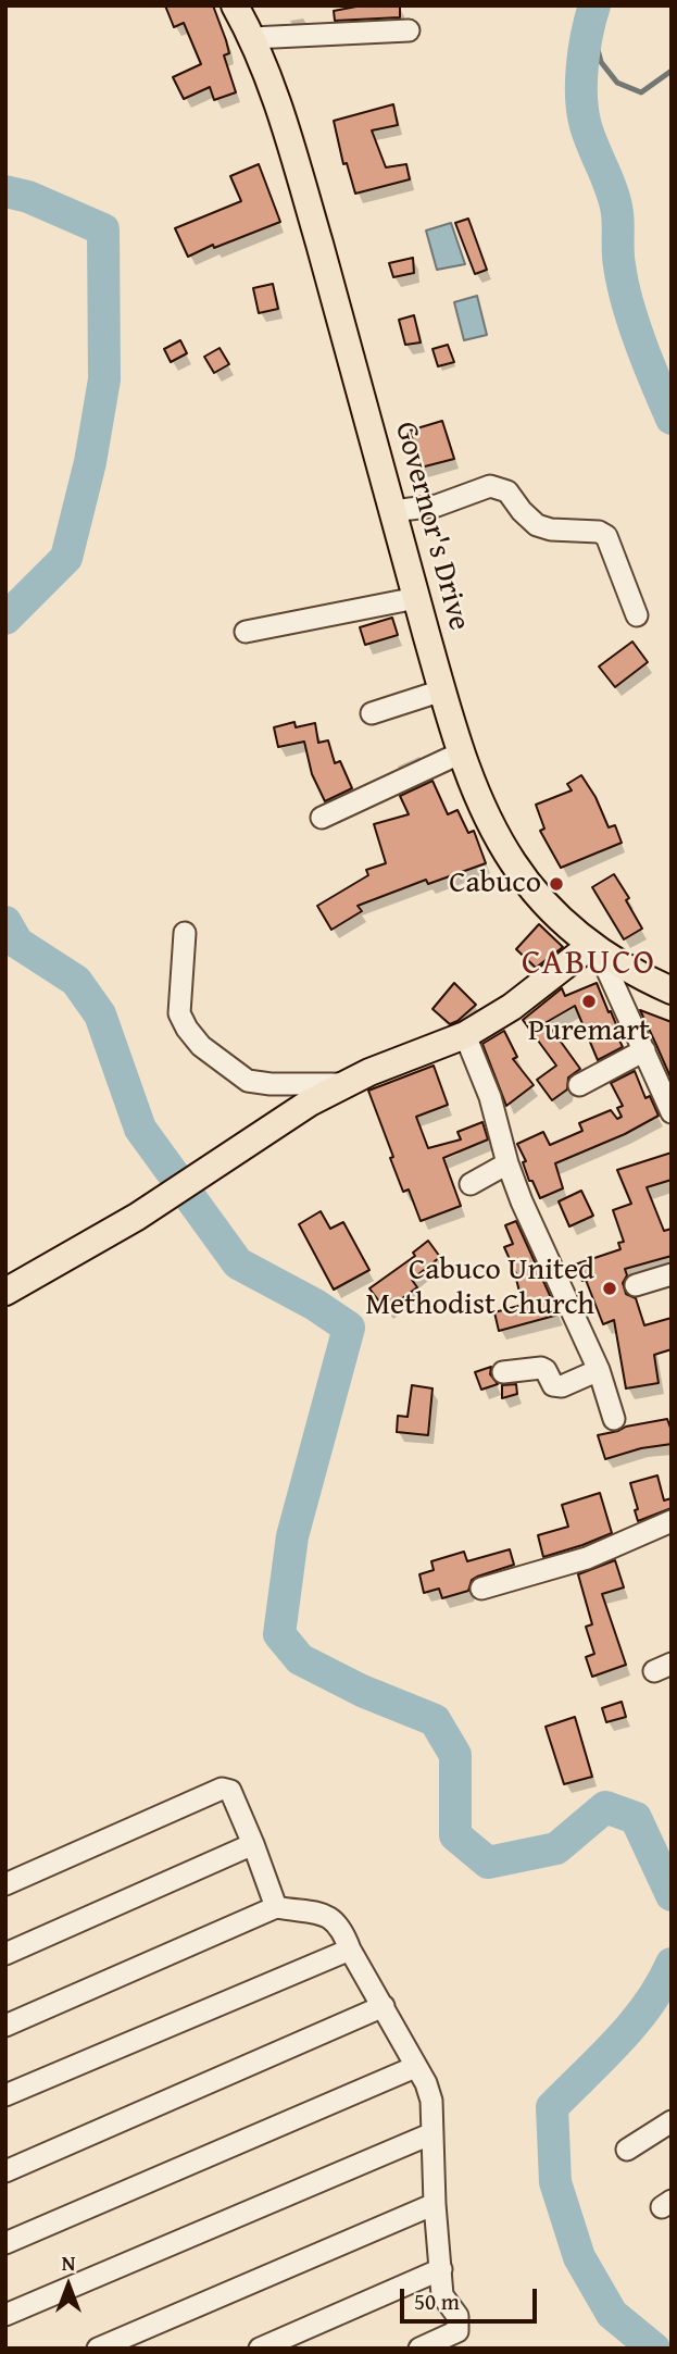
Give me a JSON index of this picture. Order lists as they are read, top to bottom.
{
  "streets": {
    "main road": ["Governor's Drive"]
  },
  "districts": ["CABUCO"],
  "places": ["Cabuco", "Puremart", "Cabuco United Methodist Church"],
  "scale_bar": "50 m",
  "north": "top"
}
